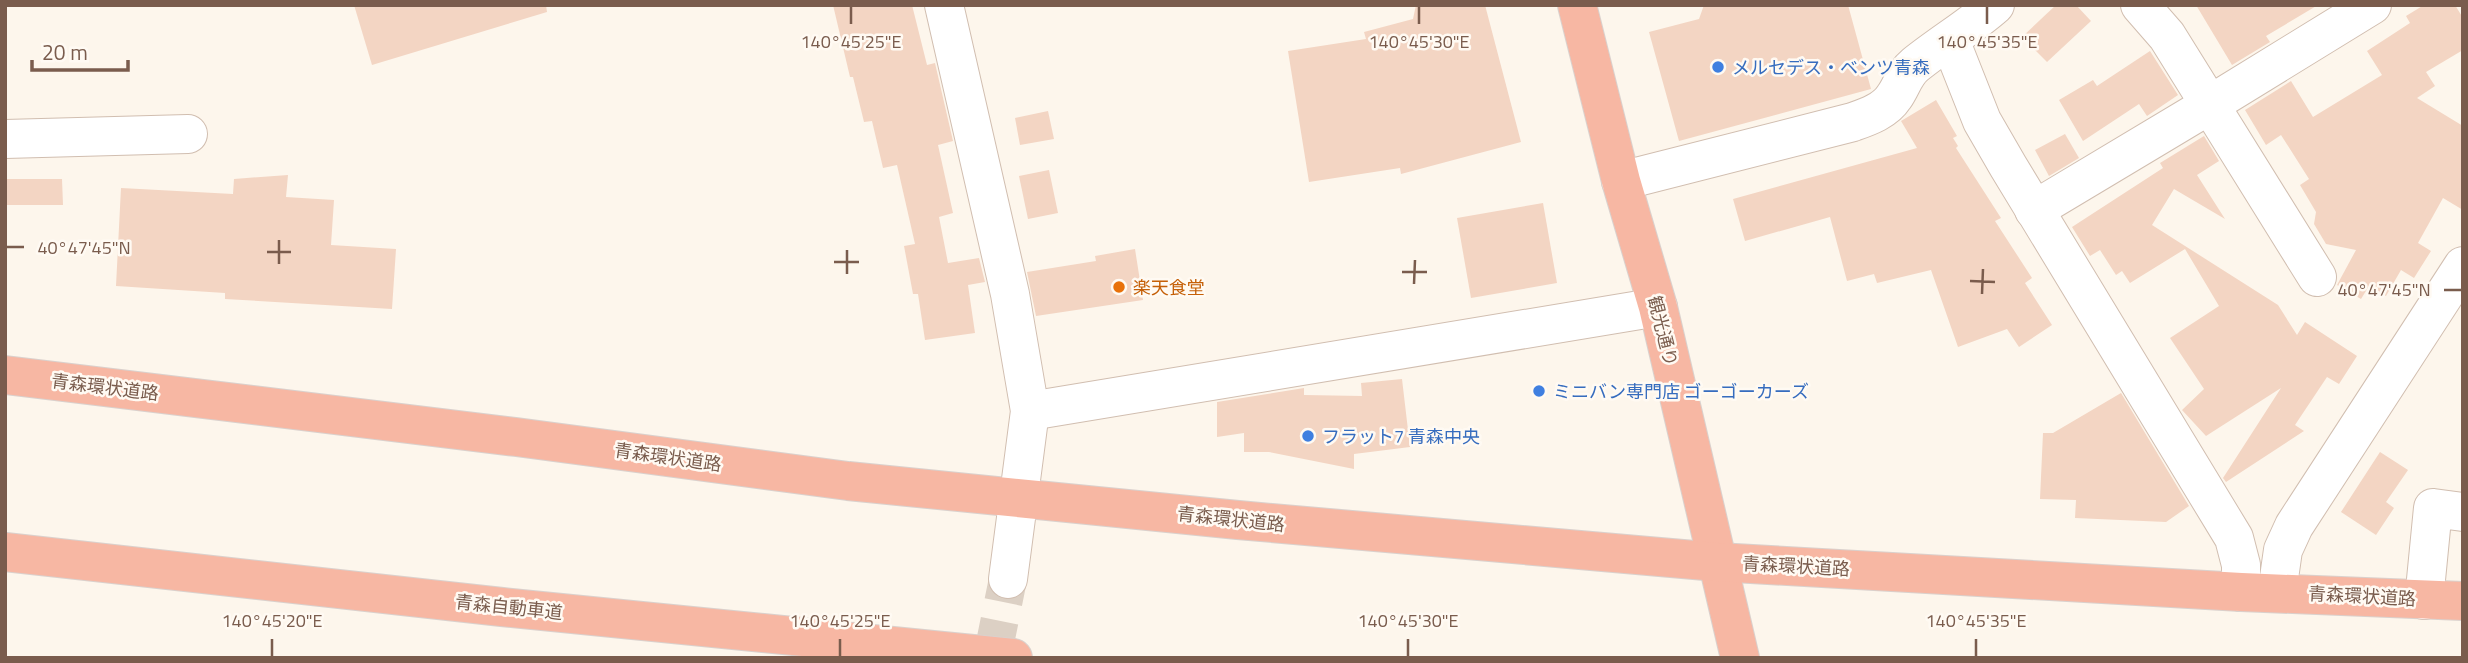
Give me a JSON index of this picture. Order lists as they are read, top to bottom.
{
  "streets": {
    "highway": ["観光通り", "青森環状道路", "青森自動車道"]
  },
  "crossings": [
    ["観光通り", "青森環状道路"]
  ],
  "places": [
    "メルセデス・ベンツ青森",
    "楽天食堂",
    "ミニバン専門店 ゴーゴーカーズ",
    "フラット7 青森中央"
  ],
  "scale_bar": "20 m",
  "coordinates": [
    "140°45'25\"E",
    "140°45'30\"E",
    "140°45'35\"E",
    "40°47'45\"N",
    "140°45'20\"E"
  ]
}
